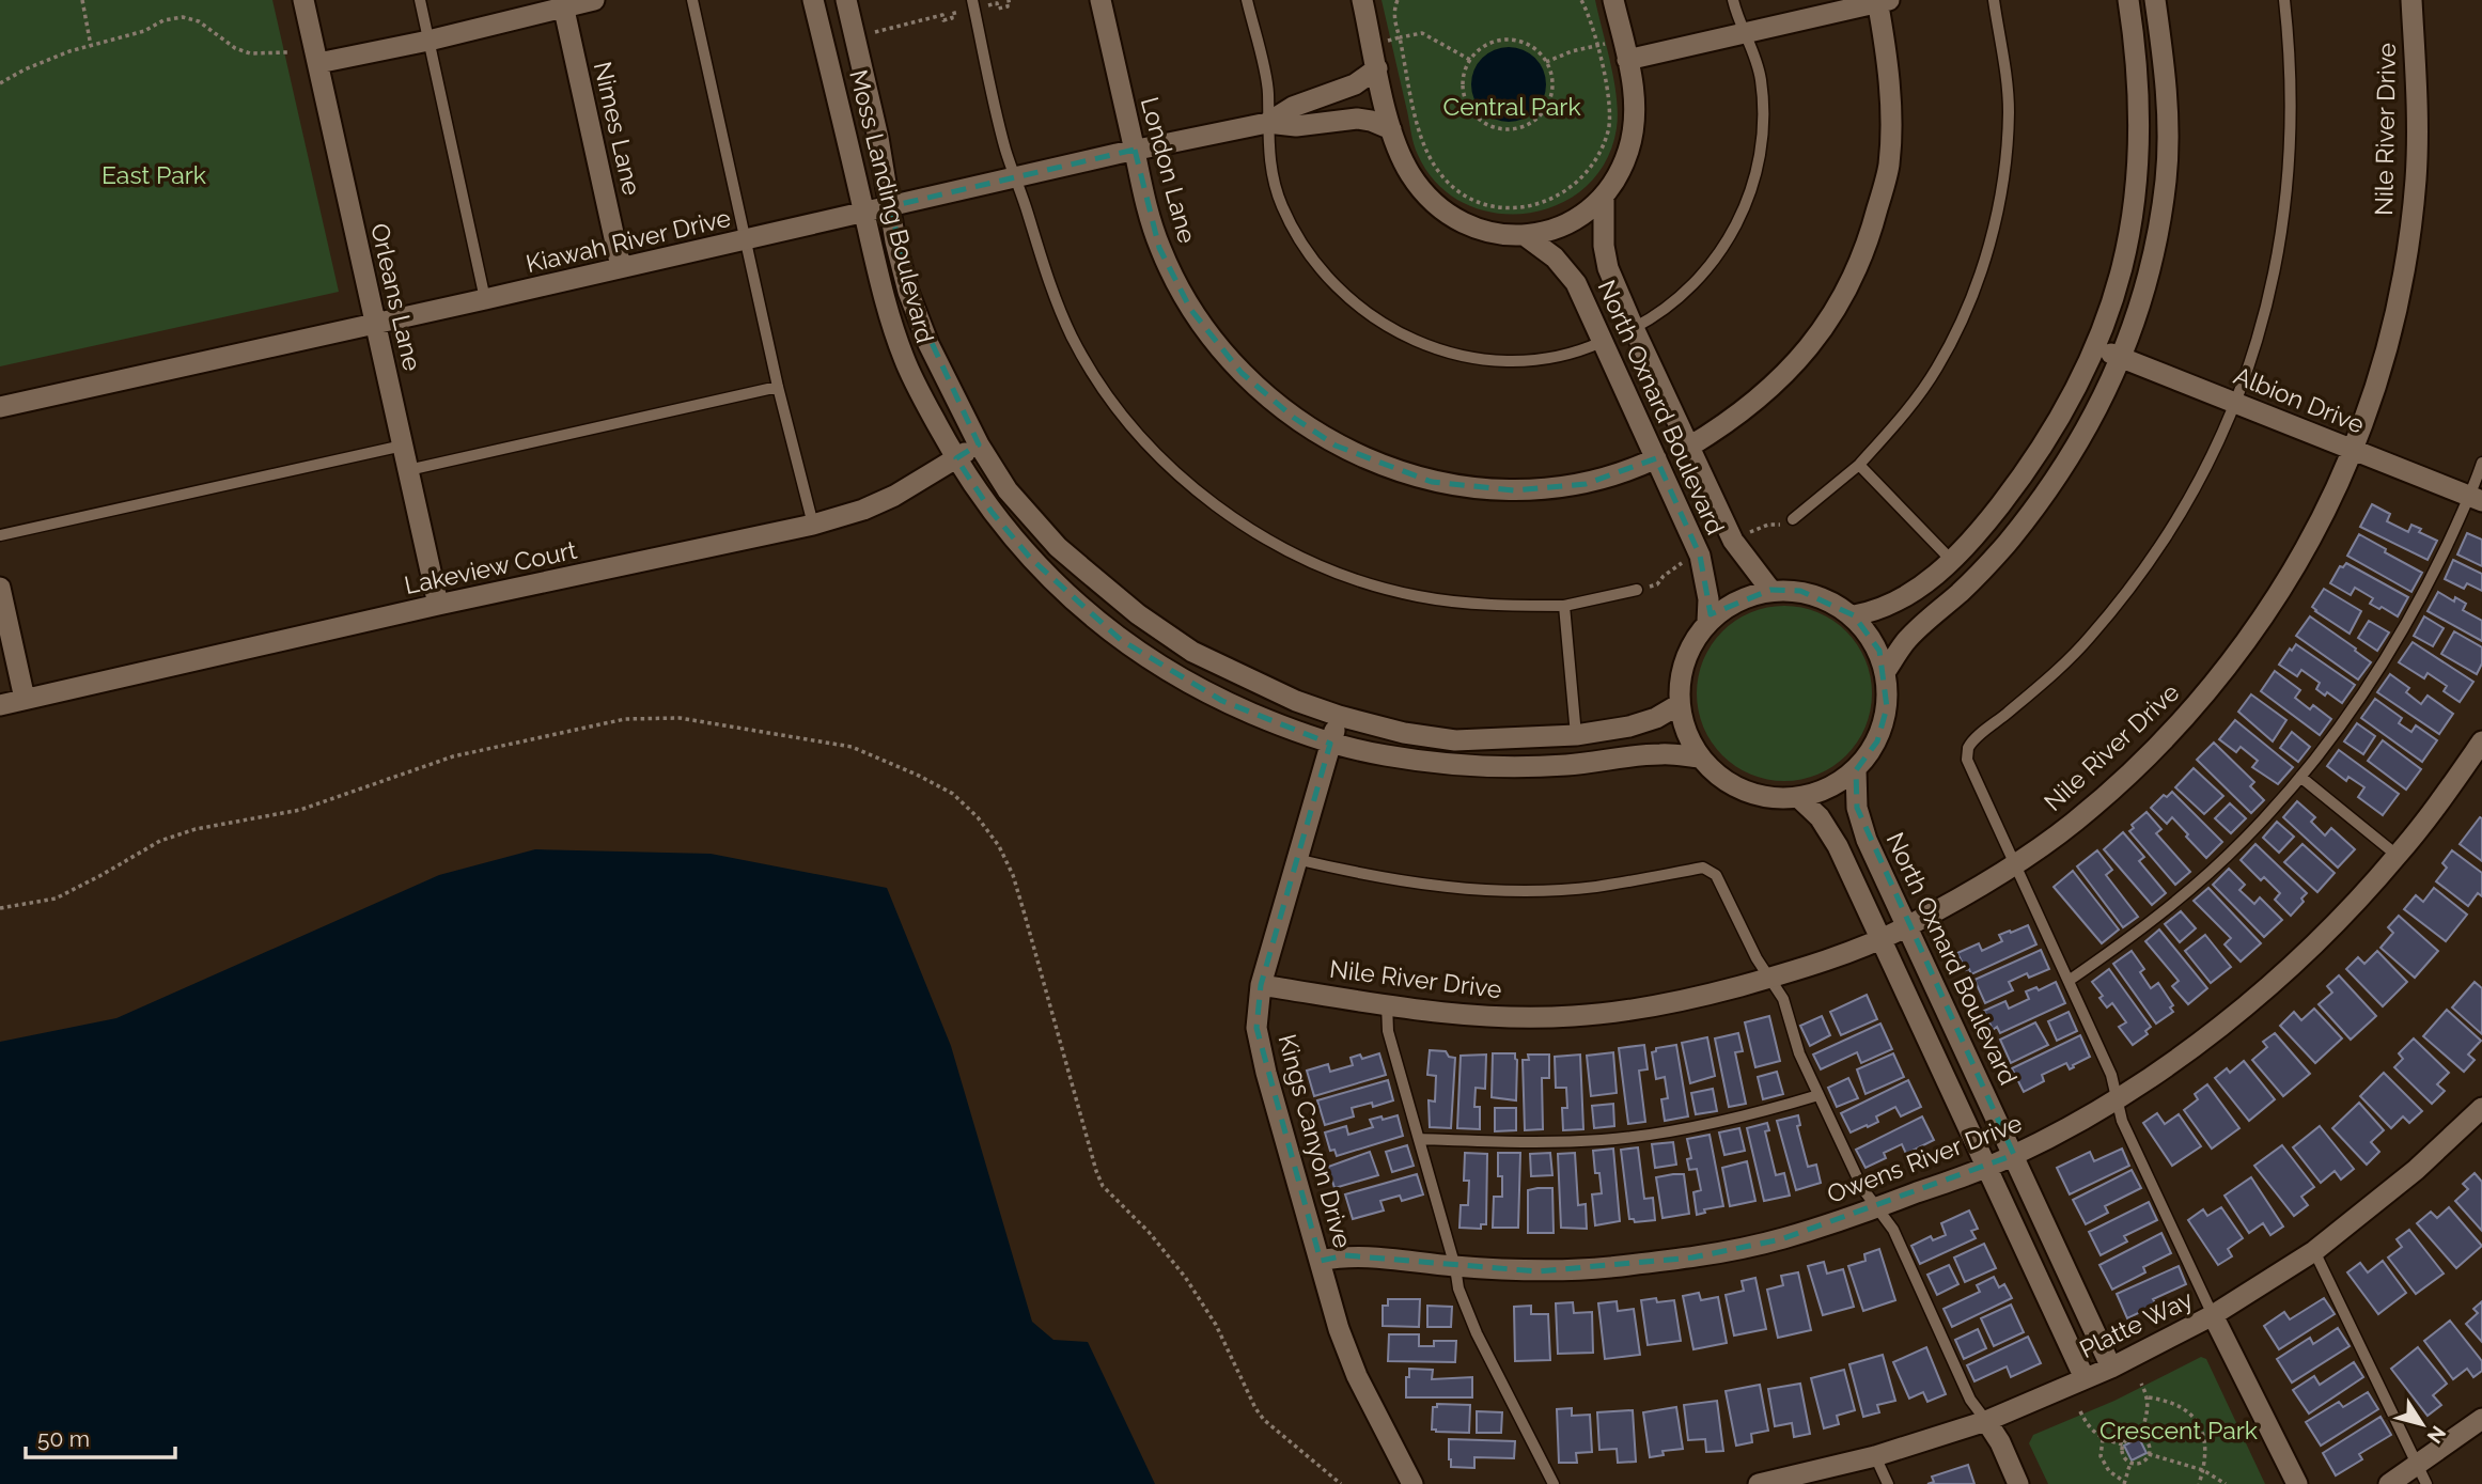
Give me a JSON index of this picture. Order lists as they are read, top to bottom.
{
  "streets": {
    "street": [
      "Nimes Lane",
      "Nile River Drive",
      "London Lane",
      "Moss Landing Boulevard",
      "Kiawah River Drive",
      "Orleans Lane",
      "Albion Drive",
      "North Oxnard Boulevard",
      "Lakeview Court",
      "Kings Canyon Drive",
      "Owens River Drive",
      "Platte Way"
    ]
  },
  "crossings": [
    ["Nimes Lane", "Kiawah River Drive"],
    ["Nile River Drive", "Albion Drive"],
    ["Nile River Drive", "North Oxnard Boulevard"],
    ["Nile River Drive", "Kings Canyon Drive"],
    ["London Lane", "Kiawah River Drive"],
    ["London Lane", "North Oxnard Boulevard"],
    ["Moss Landing Boulevard", "Kiawah River Drive"],
    ["Moss Landing Boulevard", "North Oxnard Boulevard"],
    ["Moss Landing Boulevard", "Lakeview Court"],
    ["Moss Landing Boulevard", "Kings Canyon Drive"],
    ["Kiawah River Drive", "Orleans Lane"],
    ["Orleans Lane", "Lakeview Court"],
    ["North Oxnard Boulevard", "Owens River Drive"],
    ["North Oxnard Boulevard", "Platte Way"],
    ["Kings Canyon Drive", "Owens River Drive"]
  ],
  "parks": ["Central Park", "East Park", "Crescent Park"],
  "scale_bar": "50 m",
  "north": "bottom right"
}
